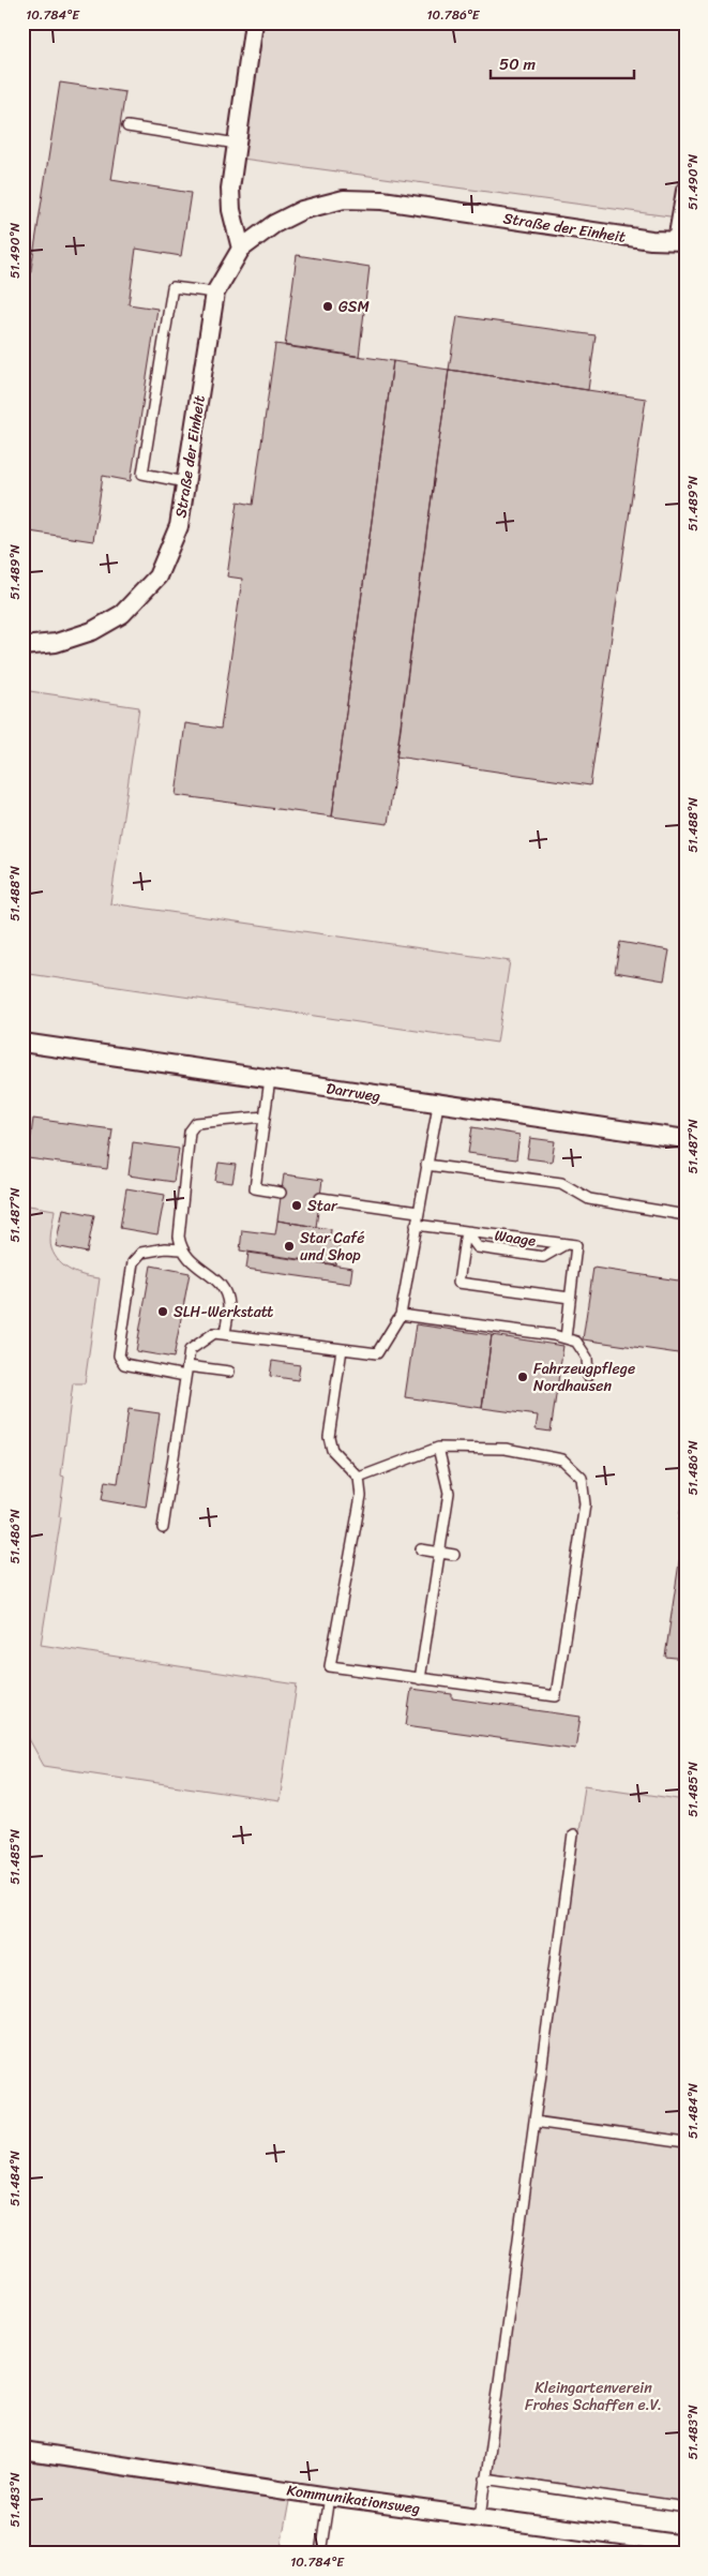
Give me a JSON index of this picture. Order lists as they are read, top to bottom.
{
  "streets": {
    "street": ["Straße der Einheit", "Darrweg", "Kommunikationsweg"],
    "lane": ["Waage"]
  },
  "parks": ["Kleingartenverein Frohes Schaffen e.V."],
  "places": [
    "GSM",
    "Star",
    "Star Café und Shop",
    "SLH-Werkstatt",
    "Fahrzeugpflege Nordhausen"
  ],
  "scale_bar": "50 m",
  "coordinates": [
    "10.784°E",
    "10.786°E",
    "51.490°N",
    "51.489°N",
    "51.488°N",
    "51.487°N",
    "51.486°N",
    "51.485°N",
    "51.484°N",
    "51.483°N"
  ]
}
